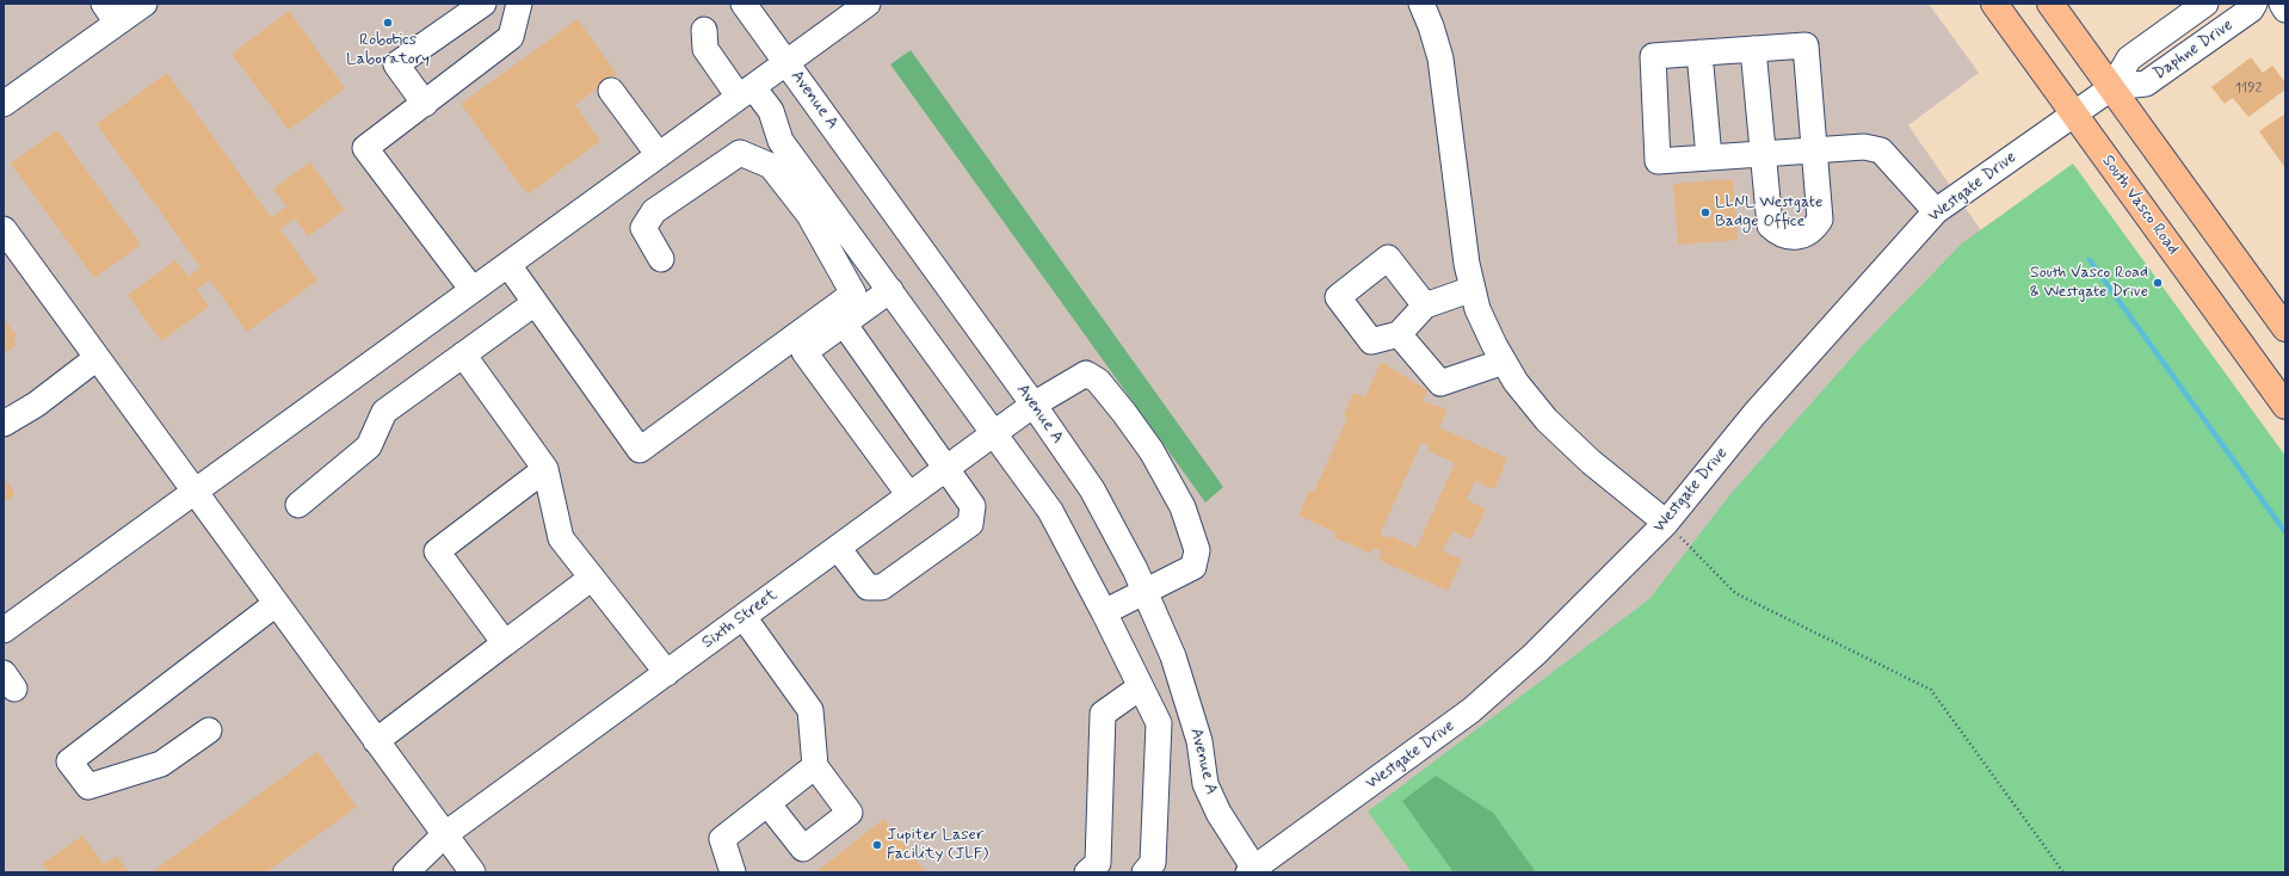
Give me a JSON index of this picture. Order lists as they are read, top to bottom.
{
  "streets": {
    "main road": ["South Vasco Road"],
    "street": [
      "Daphne Drive",
      "Avenue A",
      "Westgate Drive",
      "Sixth Street"
    ]
  },
  "crossings": [
    ["Daphne Drive", "Westgate Drive"],
    ["Avenue A", "Westgate Drive"],
    ["Avenue A", "Sixth Street"],
    ["Westgate Drive", "South Vasco Road"]
  ],
  "places": [
    "Robotics Laboratory",
    "LLNL Westgate Badge Office",
    "South Vasco Road & Westgate Drive",
    "Jupiter Laser Facility (JLF)"
  ],
  "house_numbers": ["1192"]
}
